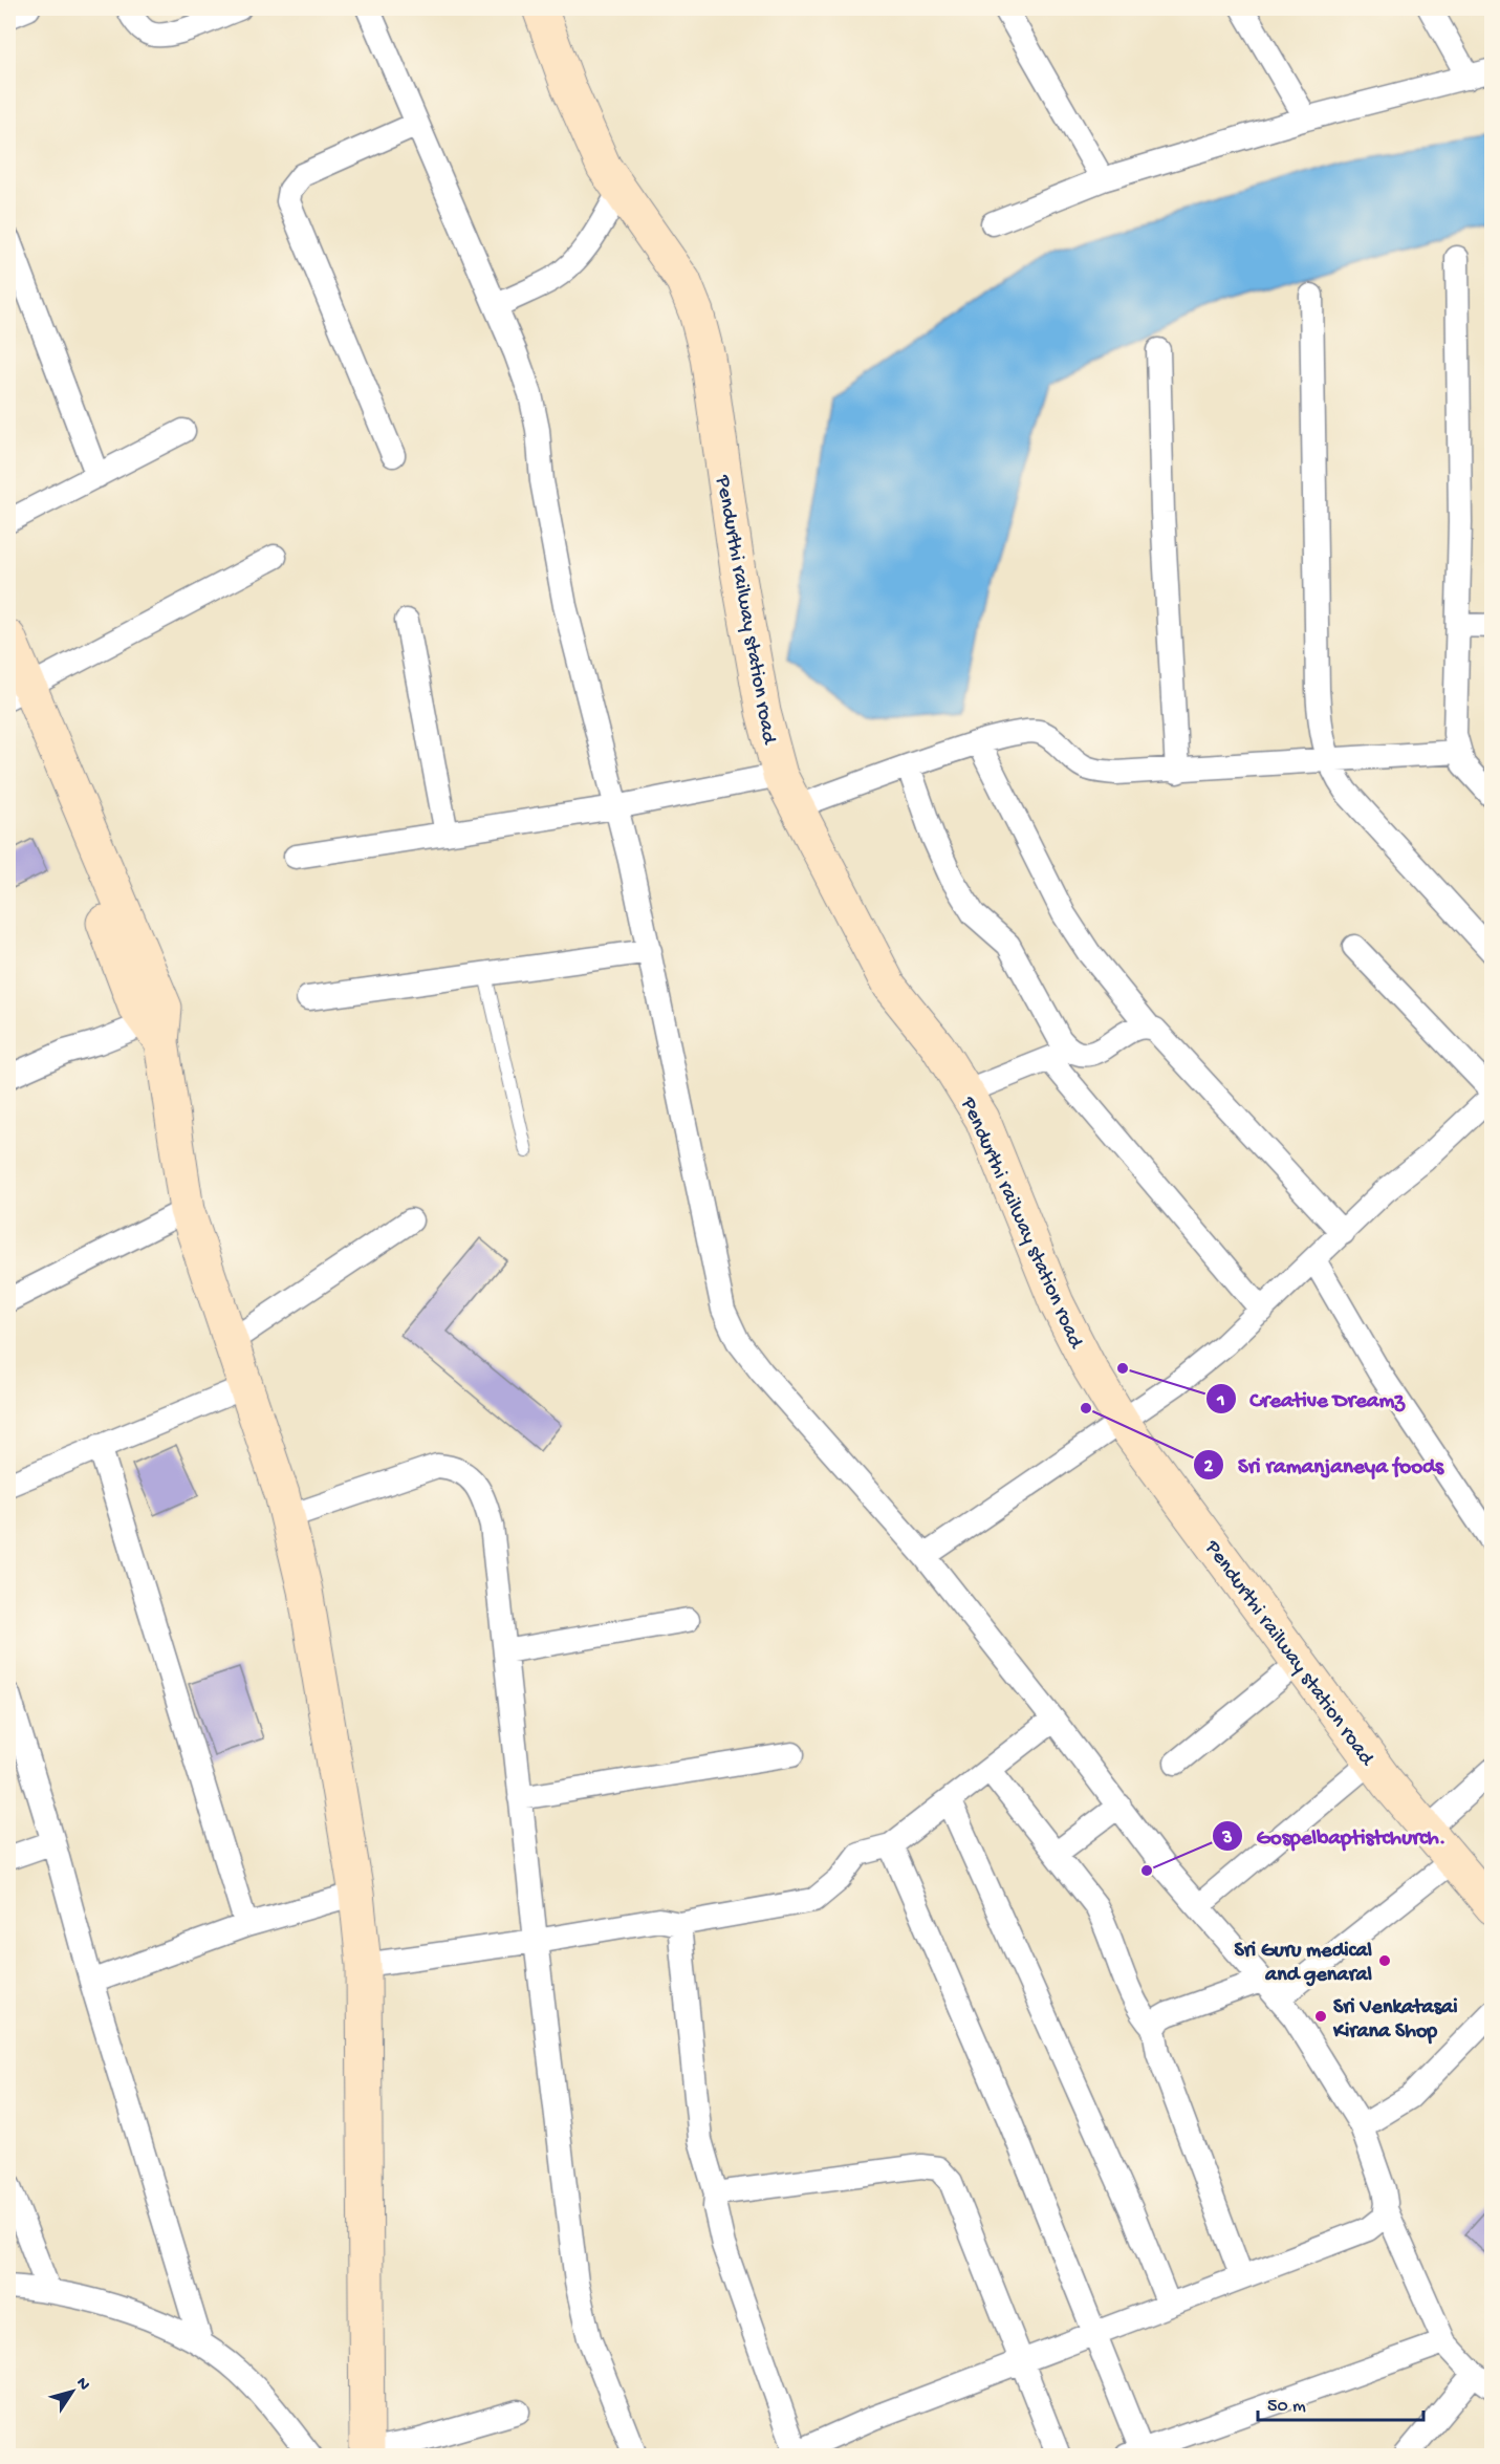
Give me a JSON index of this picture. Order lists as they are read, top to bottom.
{
  "streets": {
    "street": ["Pendurthi railway station road"]
  },
  "places": [
    "Creative Dreamz",
    "Sri ramanjaneya foods",
    "Gospelbaptistchurch.",
    "Sri Guru medical and genaral",
    "Sri Venkatasai Kirana Shop"
  ],
  "scale_bar": "50 m",
  "north": "top right"
}
